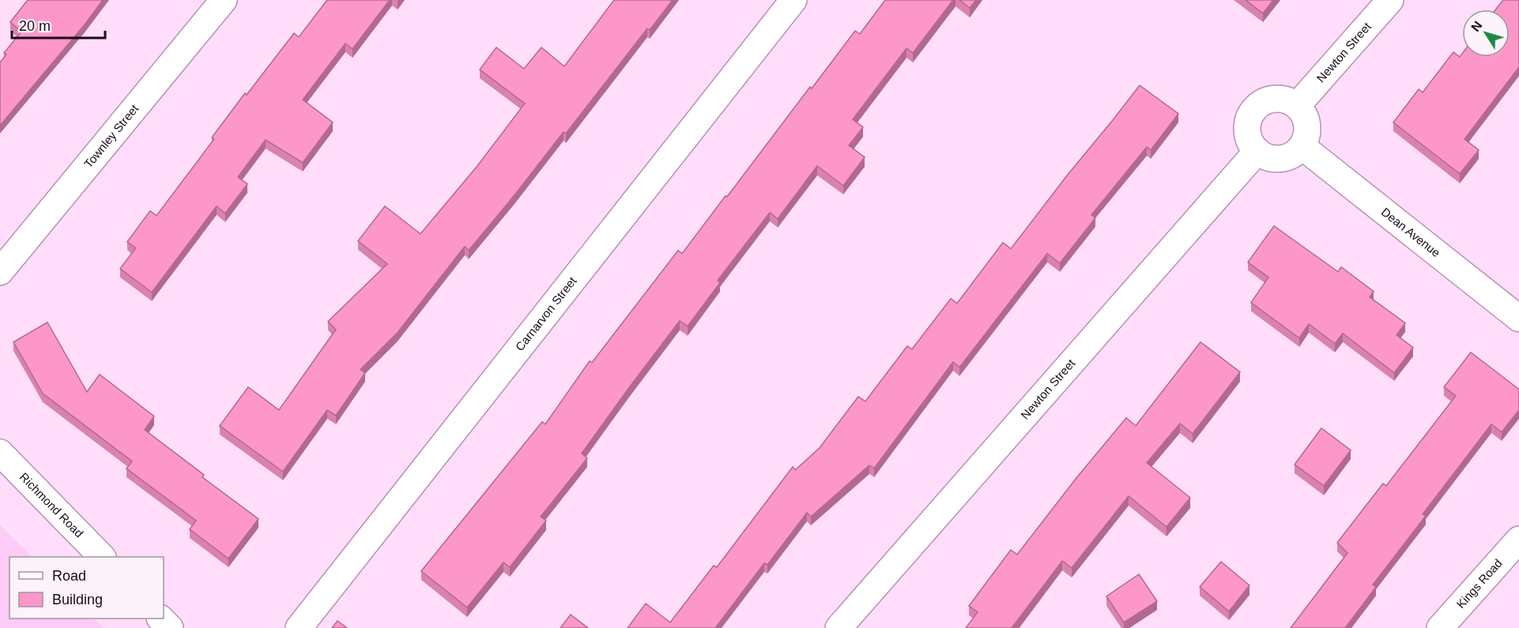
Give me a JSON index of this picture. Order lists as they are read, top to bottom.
{
  "streets": {
    "street": [
      "Newton Street",
      "Townley Street",
      "Dean Avenue",
      "Carnarvon Street",
      "Richmond Road",
      "Kings Road"
    ]
  },
  "crossings": [
    ["Newton Street", "Dean Avenue"]
  ],
  "legend": ["Road", "Building"],
  "scale_bar": "20 m",
  "north": "top left"
}
